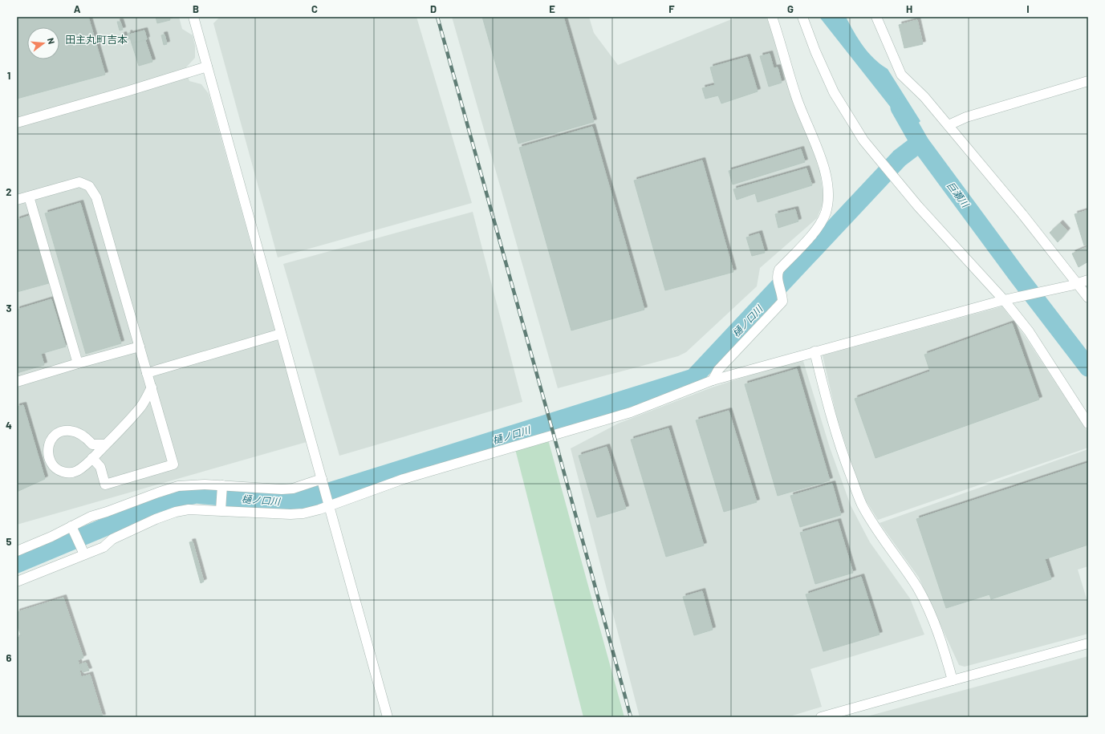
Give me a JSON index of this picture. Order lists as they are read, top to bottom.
{
  "districts": ["田主丸町吉本"],
  "water": ["巨瀬川", "樋ノ口川"],
  "north": "right",
  "grid": {
    "columns": [
      "A",
      "B",
      "C",
      "D",
      "E",
      "F",
      "G",
      "H",
      "I"
    ],
    "rows": [
      "1",
      "2",
      "3",
      "4",
      "5",
      "6"
    ]
  }
}
